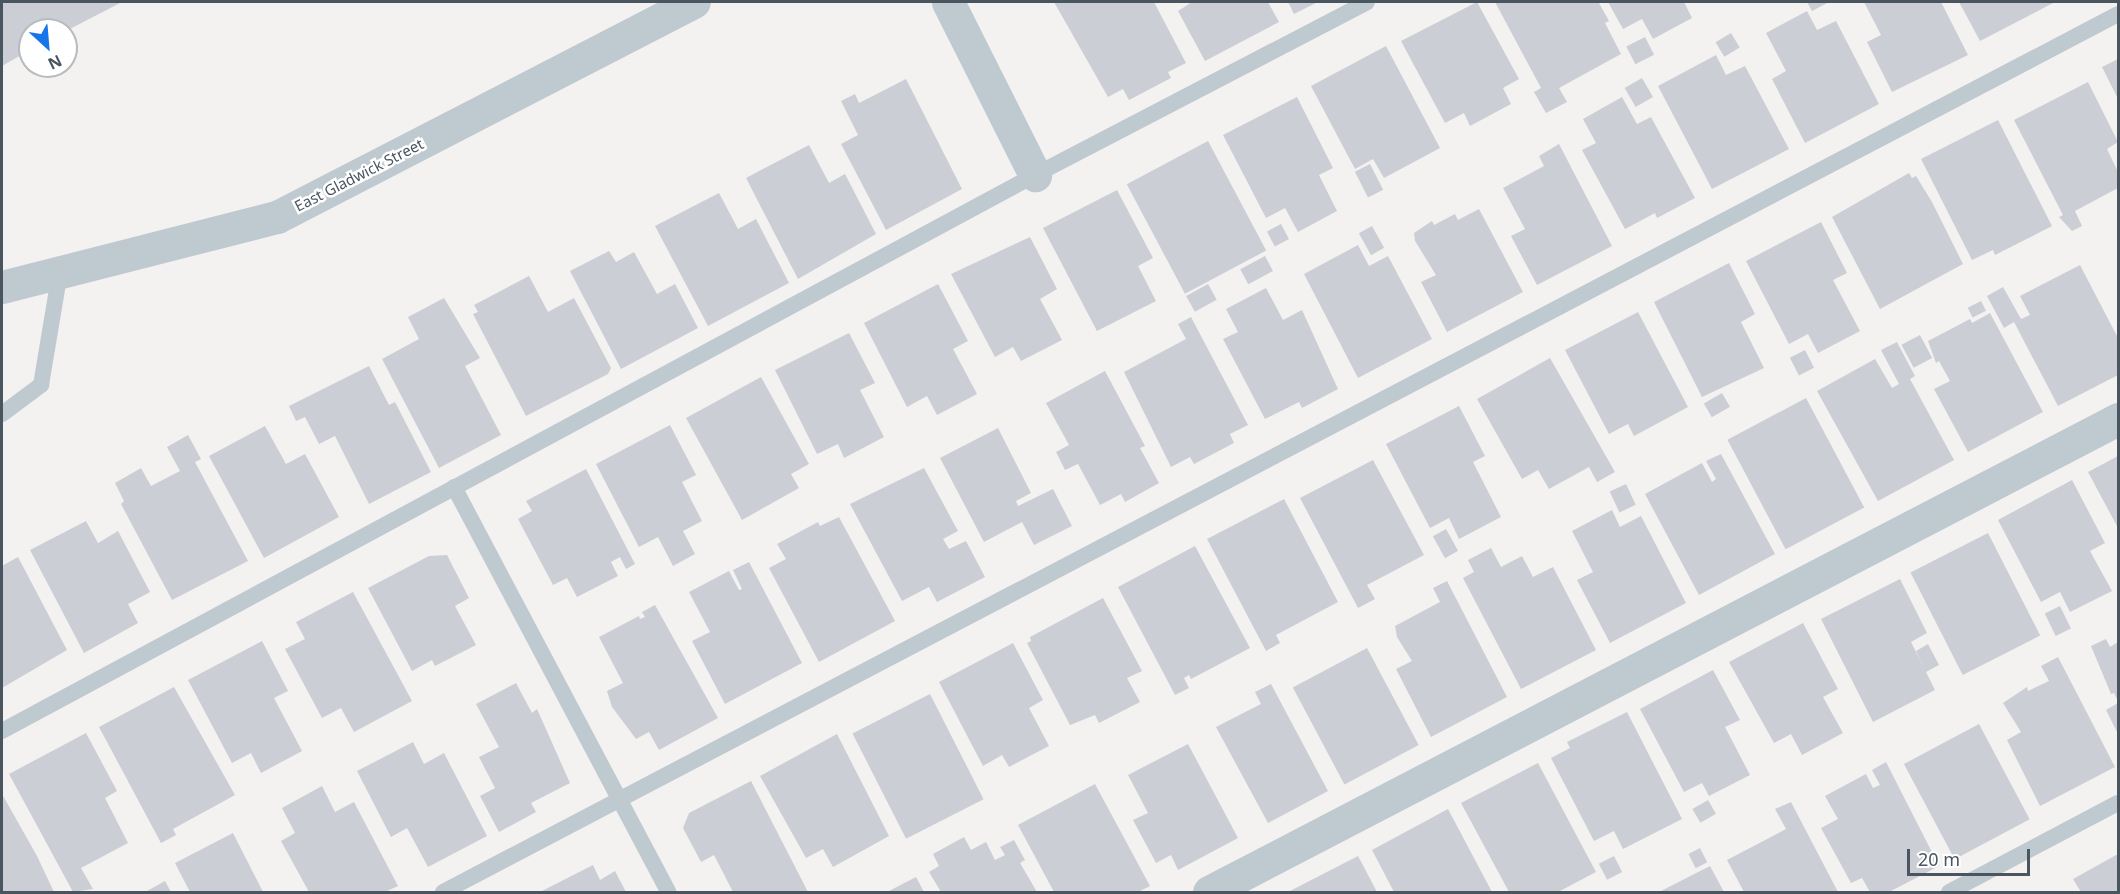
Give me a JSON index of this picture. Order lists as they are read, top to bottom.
{
  "streets": {
    "street": ["East Gladwick Street"]
  },
  "scale_bar": "20 m",
  "north": "bottom right"
}
